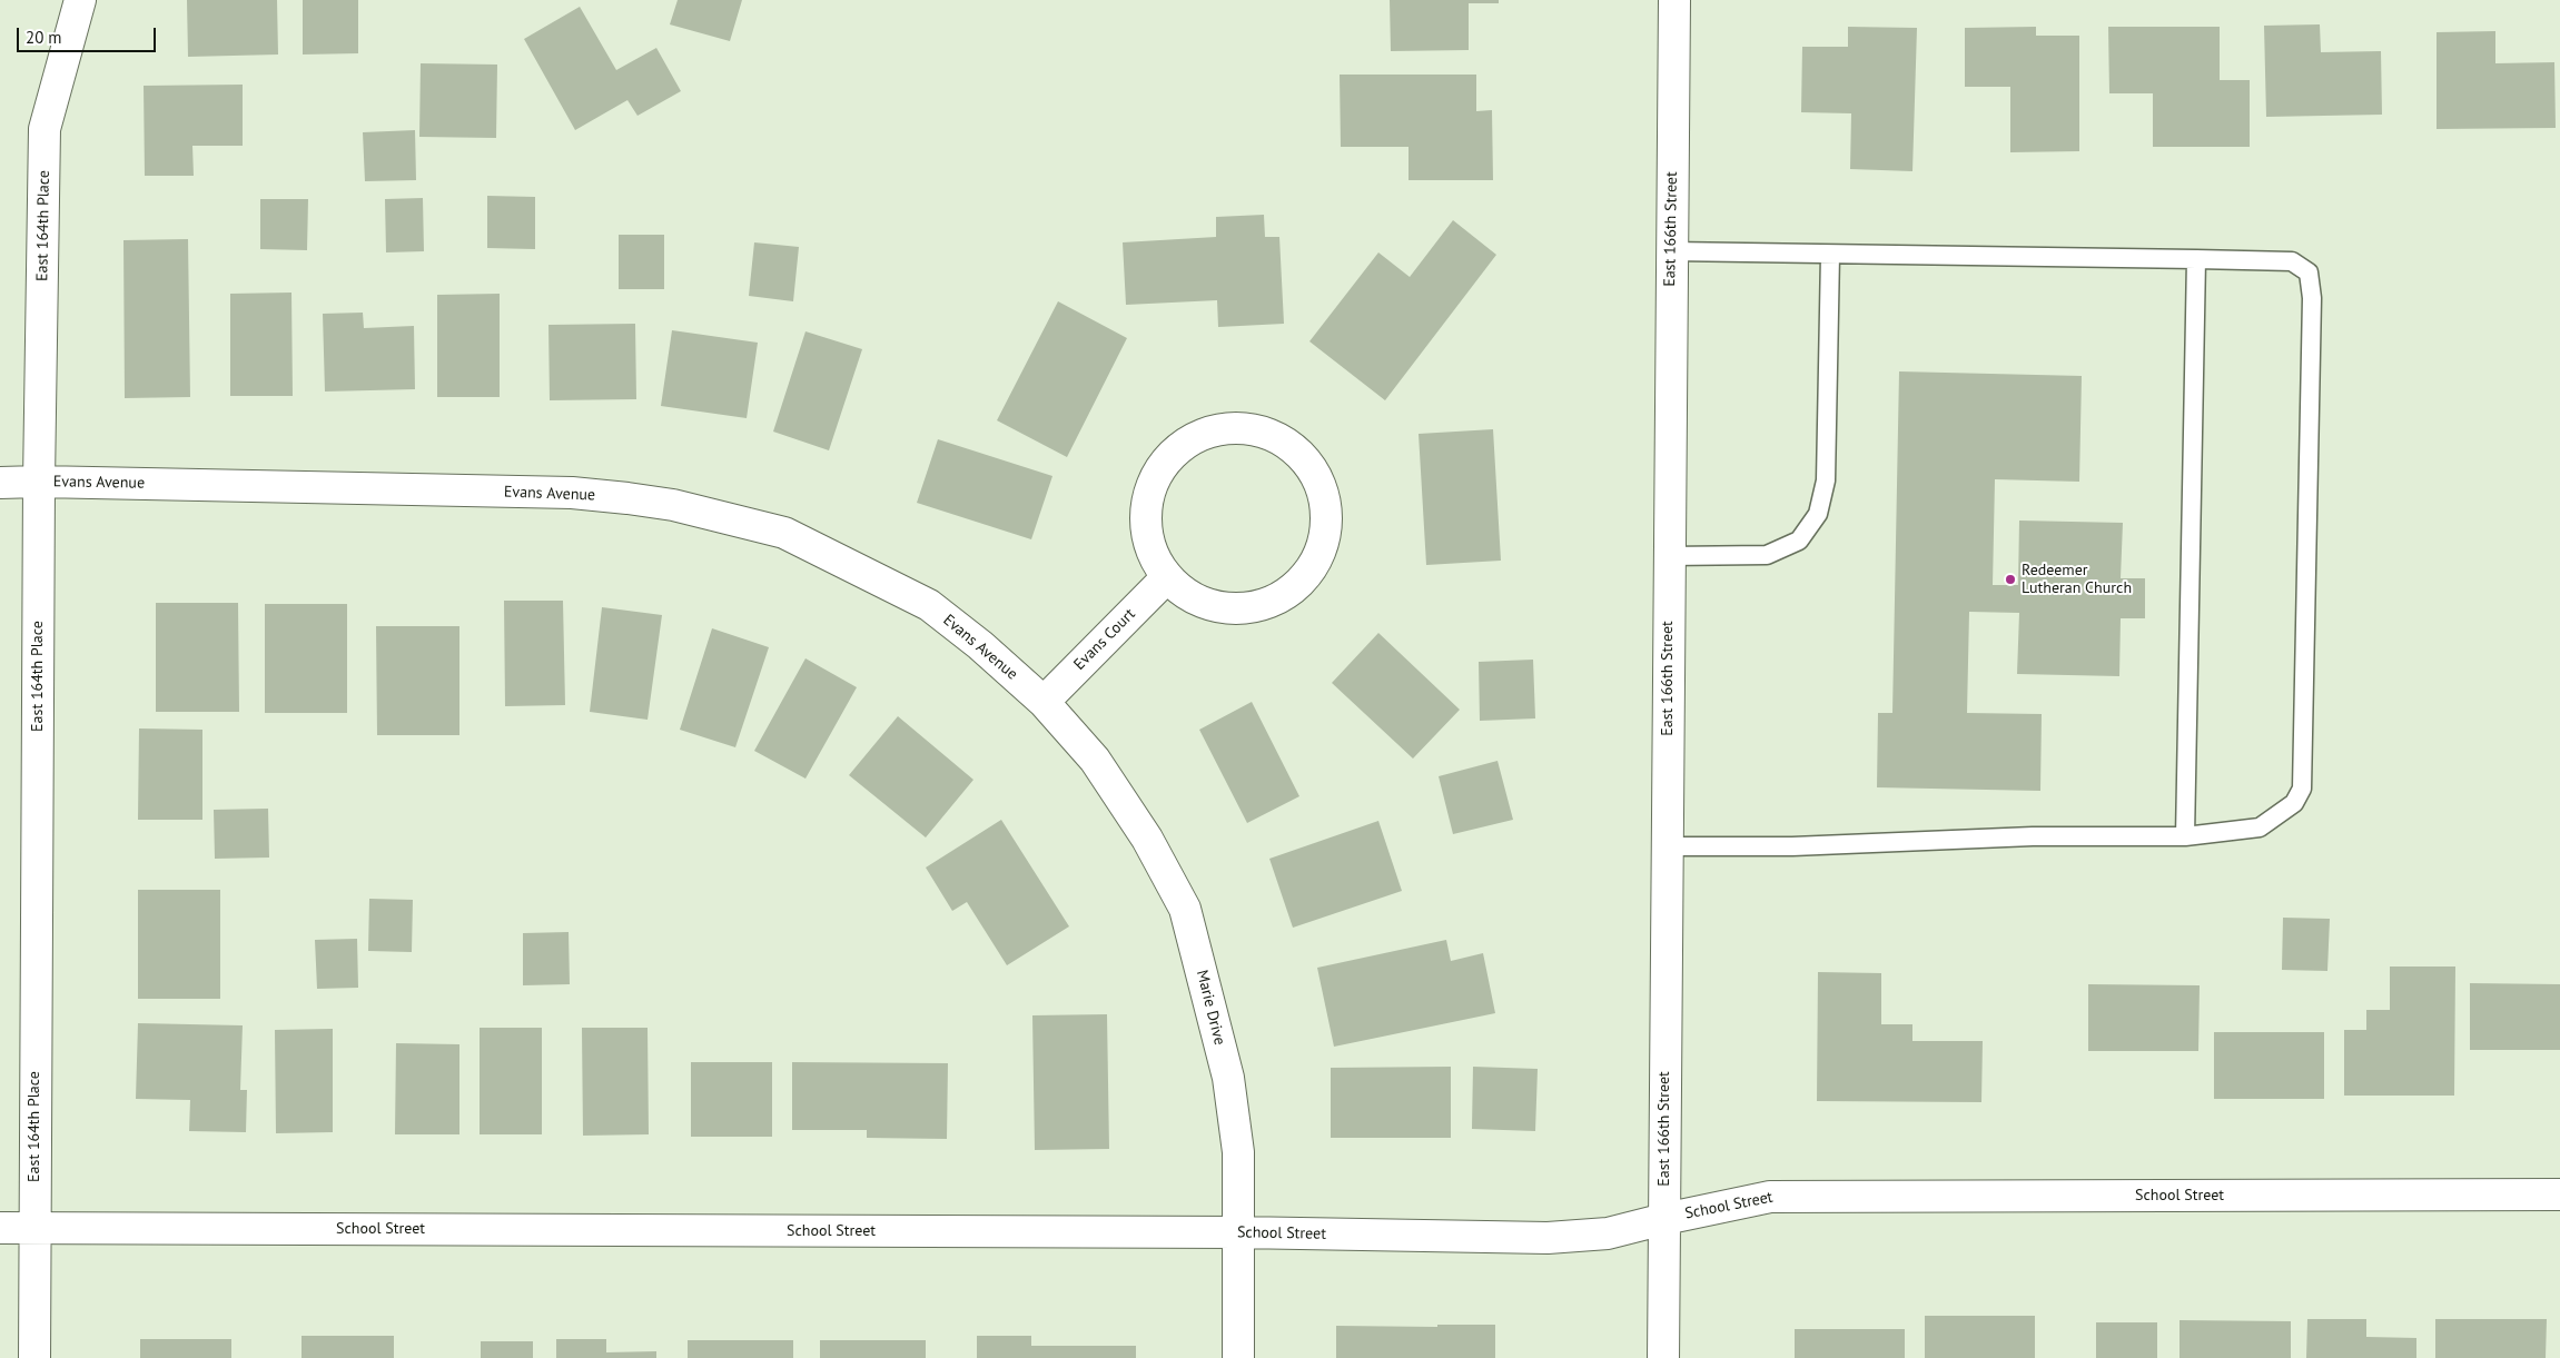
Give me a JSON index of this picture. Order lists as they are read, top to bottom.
{
  "streets": {
    "street": [
      "East 164th Place",
      "East 166th Street",
      "Evans Avenue",
      "Evans Court",
      "Marie Drive",
      "School Street"
    ]
  },
  "crossings": [
    ["East 164th Place", "Evans Avenue"],
    ["East 164th Place", "School Street"],
    ["East 166th Street", "School Street"],
    ["Evans Avenue", "Evans Court"],
    ["Evans Avenue", "Marie Drive"],
    ["Evans Court", "Marie Drive"],
    ["Marie Drive", "School Street"]
  ],
  "places": ["Redeemer Lutheran Church"],
  "scale_bar": "20 m"
}
